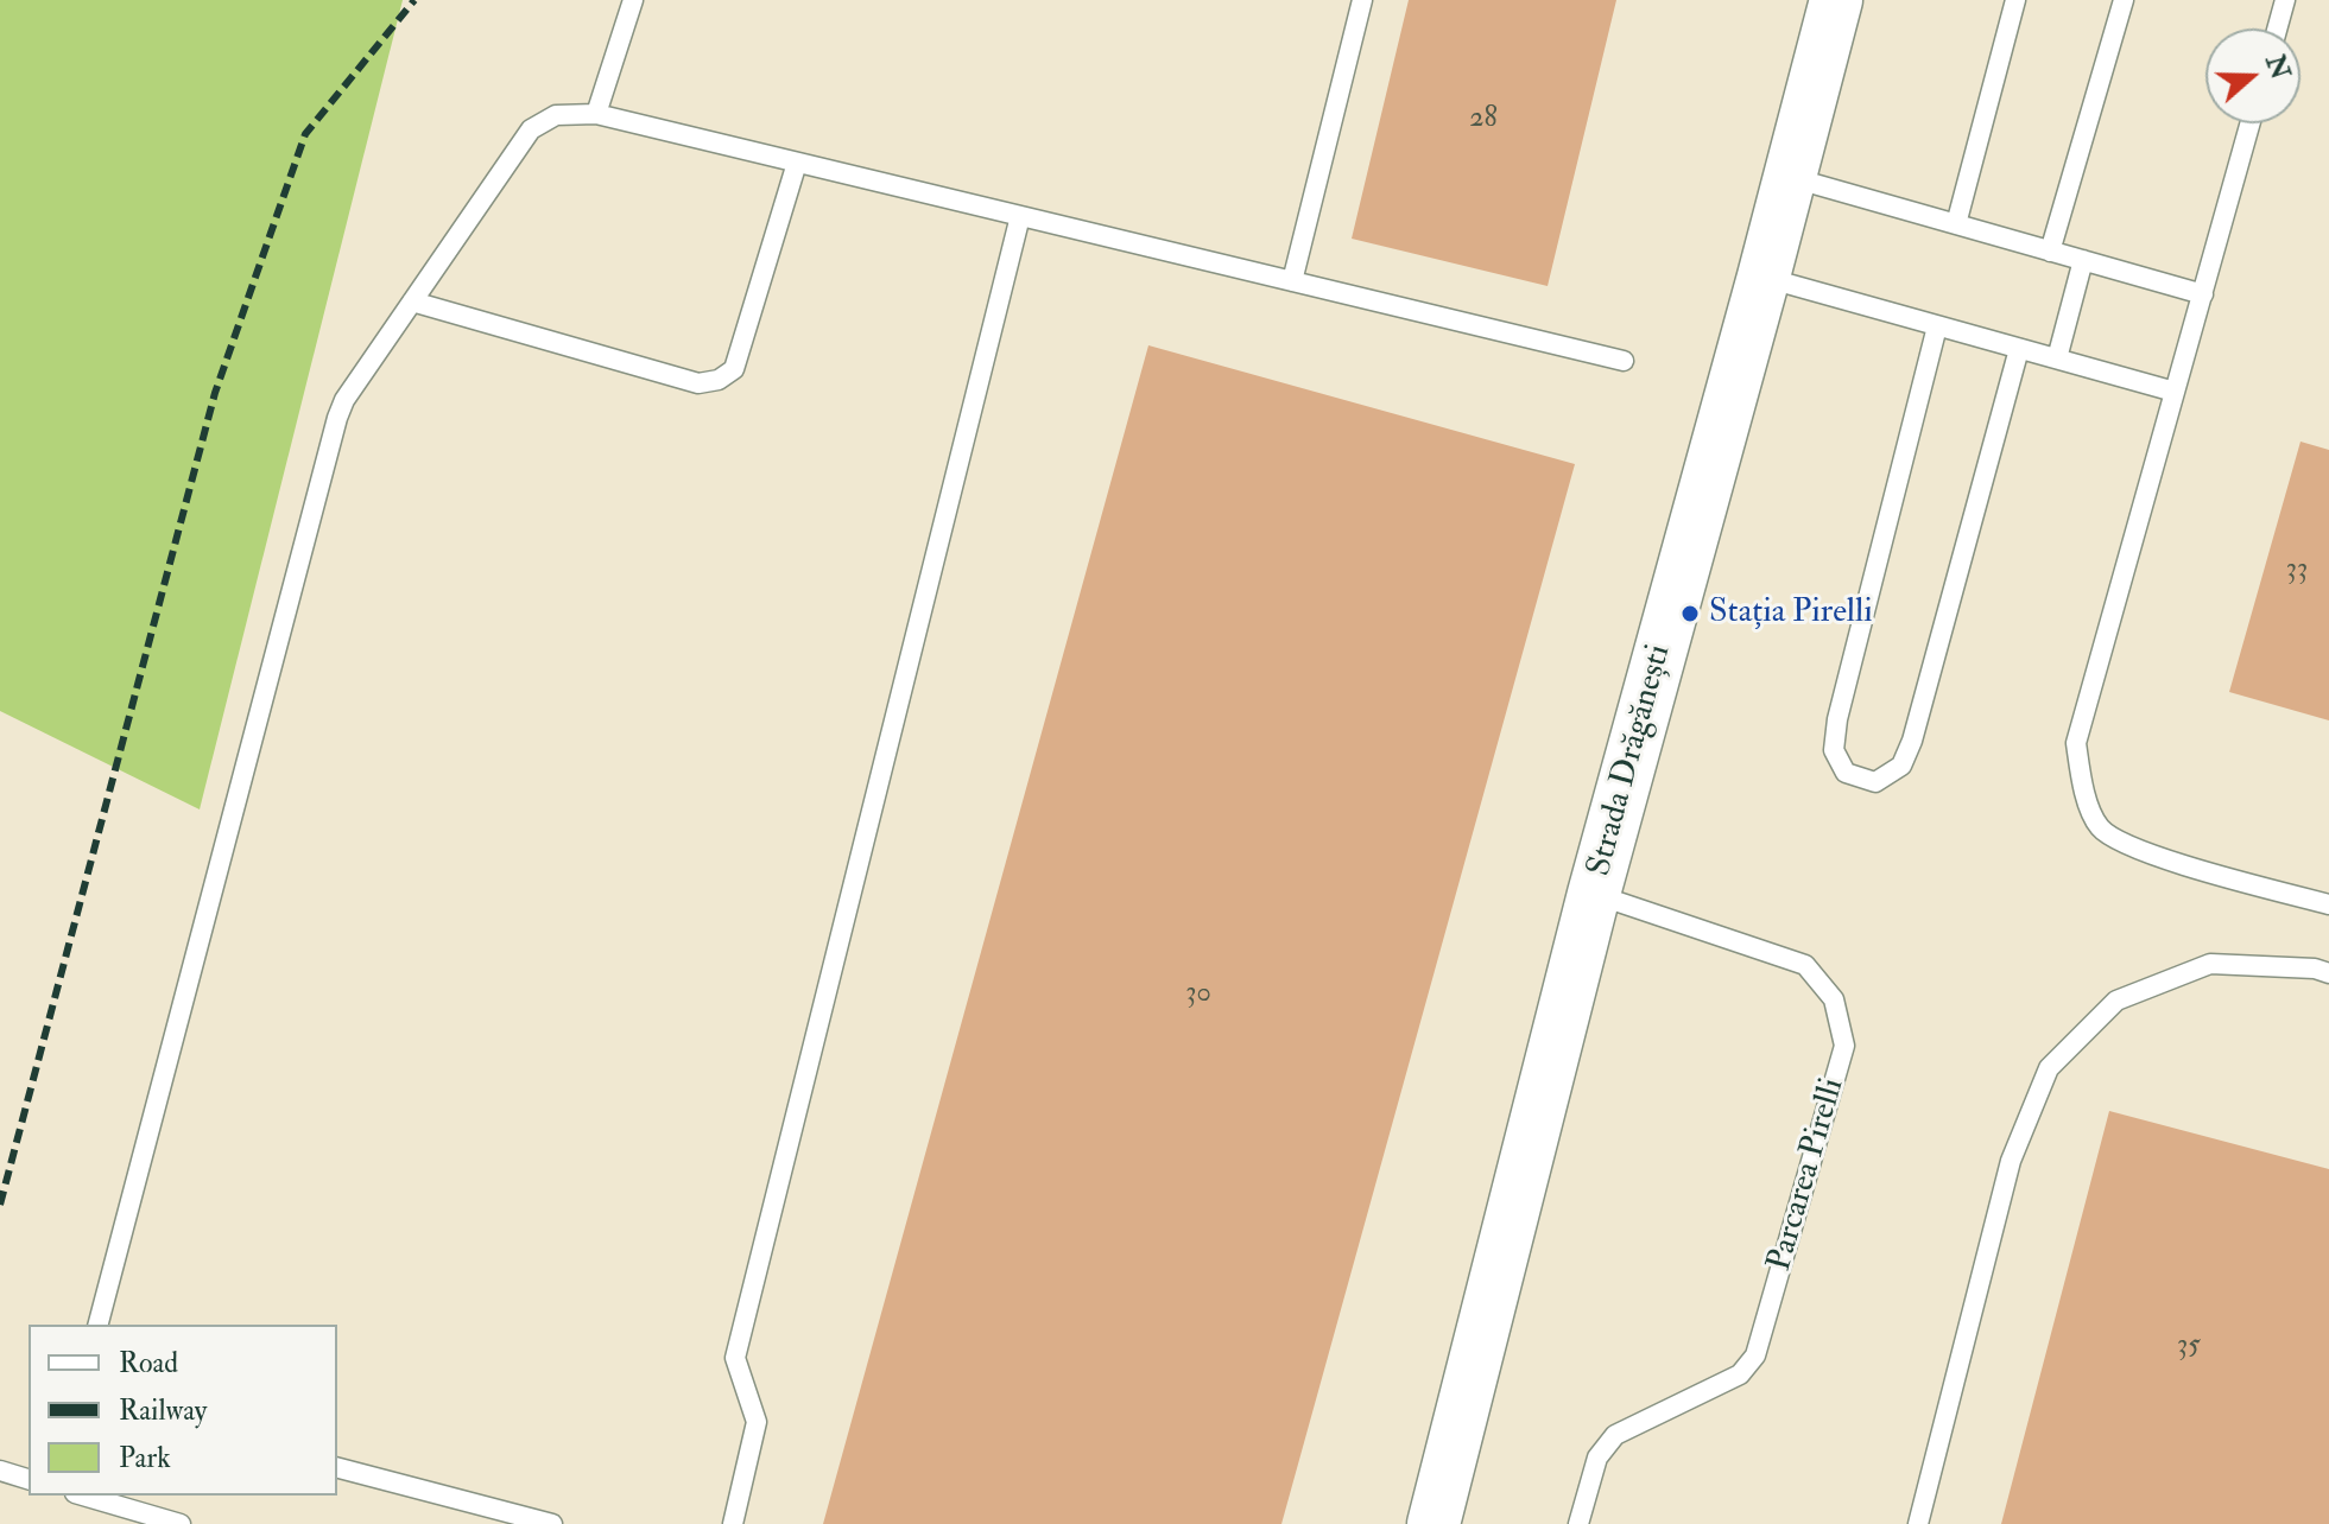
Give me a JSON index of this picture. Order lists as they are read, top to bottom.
{
  "streets": {
    "main road": ["Strada Drăgănești"],
    "lane": ["Parcarea Pirelli"]
  },
  "crossings": [
    ["Strada Drăgănești", "Parcarea Pirelli"]
  ],
  "places": ["Stația Pirelli"],
  "house_numbers": [
    "28",
    "33",
    "30",
    "35"
  ],
  "legend": ["Road", "Railway", "Park"],
  "north": "right"
}
